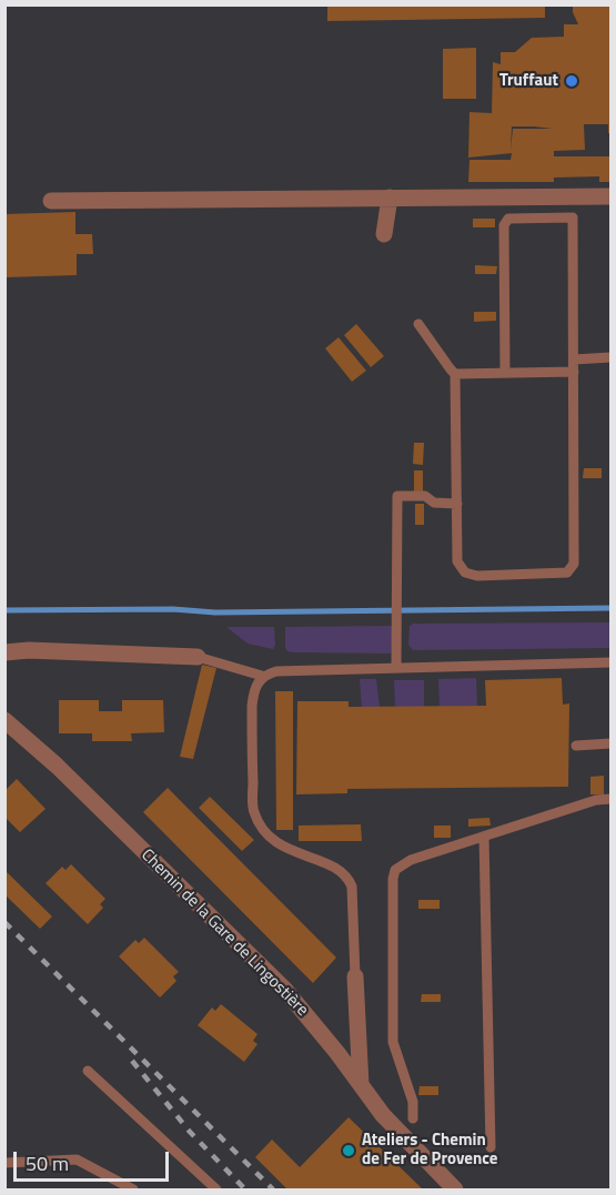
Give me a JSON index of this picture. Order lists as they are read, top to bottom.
{
  "streets": {
    "street": ["Chemin de la Gare de Lingostière"]
  },
  "places": ["Truffaut", "Ateliers - Chemin de Fer de Provence"],
  "scale_bar": "50 m"
}
